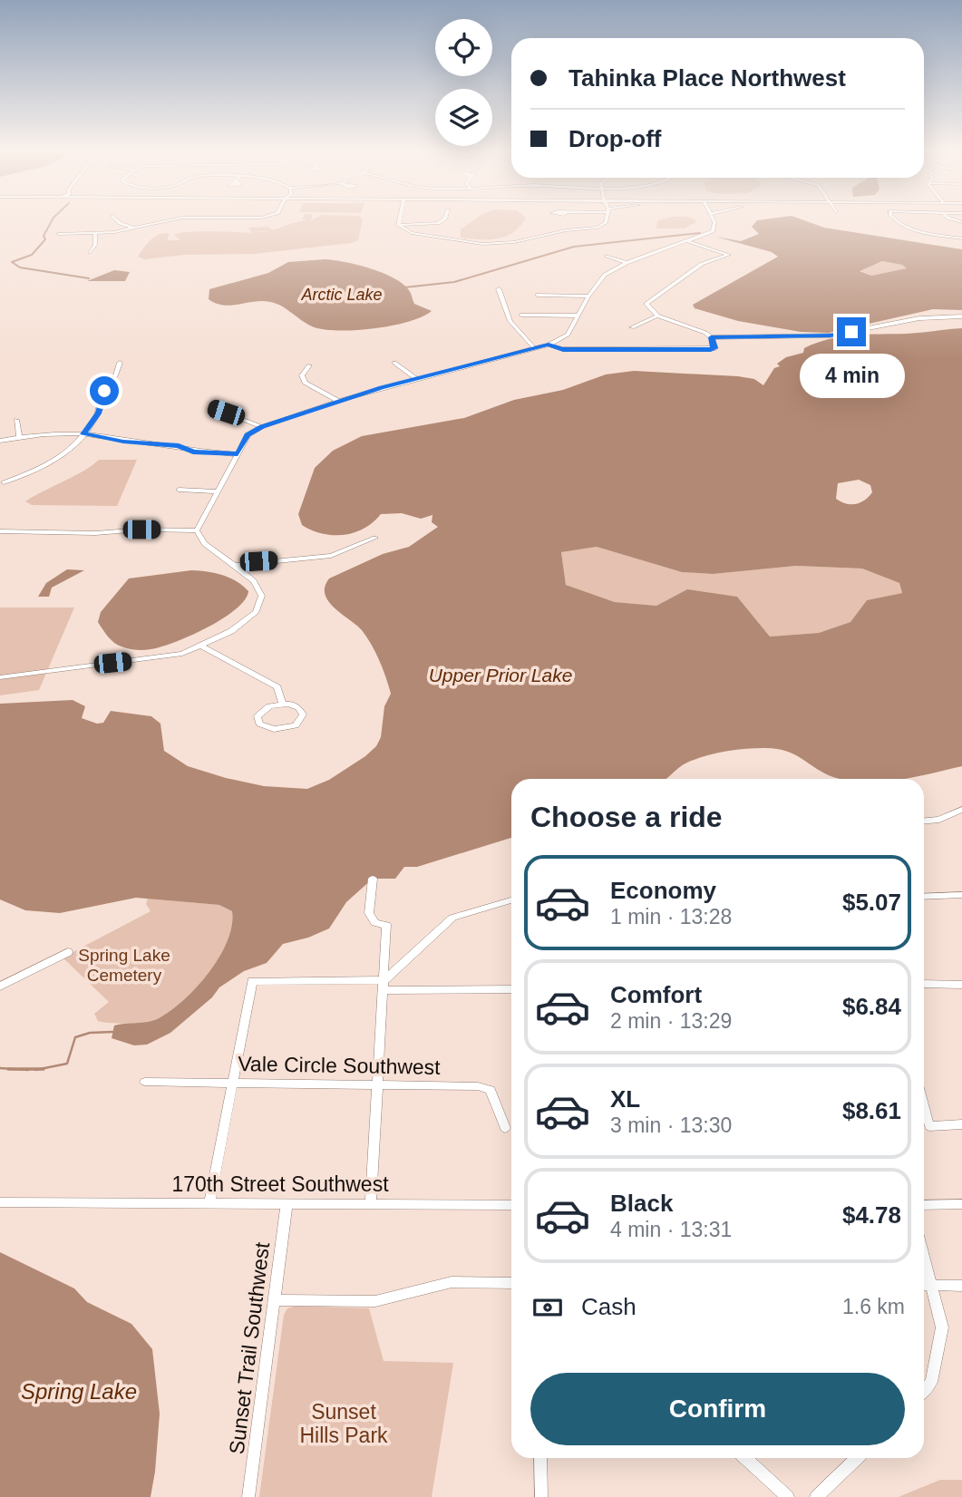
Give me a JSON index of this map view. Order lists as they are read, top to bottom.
{
  "streets": {
    "street": ["Vale Circle Southwest", "170th Street Southwest", "Sunset Trail Southwest"]
  },
  "crossings": [
    ["170th Street Southwest", "Sunset Trail Southwest"]
  ],
  "water": ["Arctic Lake", "Upper Prior Lake", "Spring Lake"],
  "parks": ["Spring Lake Cemetery", "Sunset Hills Park"],
  "page": {
    "banner": ["Tahinka Place Northwest", "Drop-off"],
    "bubble": "4 min",
    "heading": "Choose a ride",
    "list": [
      {
        "name": "Economy",
        "note": "1 min · 13:28",
        "value": "$5.07"
      },
      {
        "name": "Comfort",
        "note": "2 min · 13:29",
        "value": "$6.84"
      },
      {
        "name": "XL",
        "note": "3 min · 13:30",
        "value": "$8.61"
      },
      {
        "name": "Black",
        "note": "4 min · 13:31",
        "value": "$4.78"
      }
    ],
    "pay": ["Cash", "1.6 km"],
    "buttons": "Confirm"
  }
}
